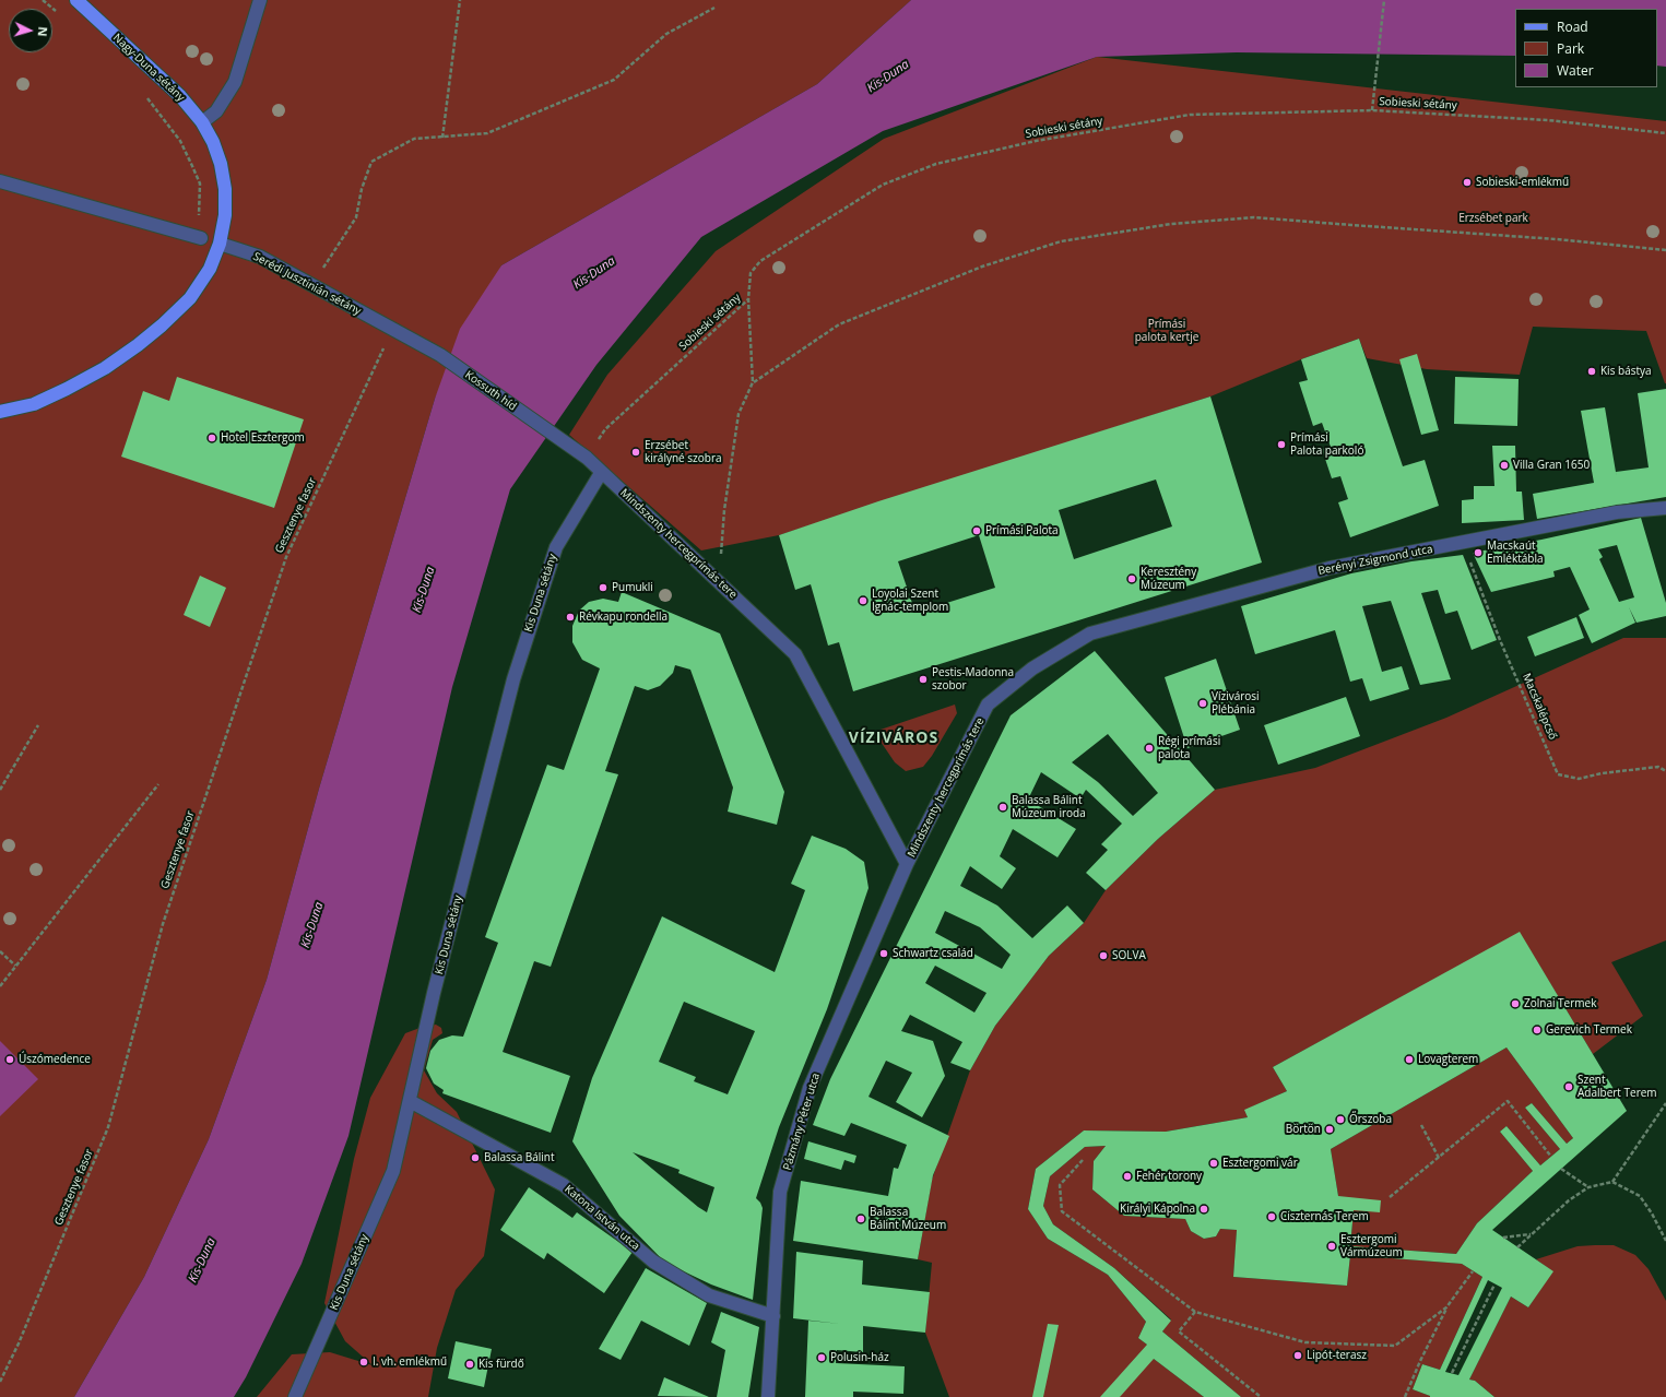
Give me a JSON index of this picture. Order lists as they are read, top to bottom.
{
  "streets": {
    "main road": ["Nagy-Duna sétány"],
    "street": [
      "Serédi Jusztinián sétány",
      "Kossuth híd",
      "Mindszenty hercegprímás tere",
      "Berényi Zsigmond utca",
      "Kis Duna sétány",
      "Pázmány Péter utca",
      "Katona István utca"
    ],
    "path": ["Sobieski sétány", "Gesztenye fasor", "Macskalépcső"]
  },
  "crossings": [
    ["Nagy-Duna sétány", "Serédi Jusztinián sétány"],
    ["Sobieski sétány", "Kossuth híd"],
    ["Sobieski sétány", "Mindszenty hercegprímás tere"],
    ["Serédi Jusztinián sétány", "Kossuth híd"],
    ["Serédi Jusztinián sétány", "Gesztenye fasor"],
    ["Kossuth híd", "Gesztenye fasor"],
    ["Kossuth híd", "Mindszenty hercegprímás tere"],
    ["Mindszenty hercegprímás tere", "Berényi Zsigmond utca"],
    ["Mindszenty hercegprímás tere", "Kis Duna sétány"],
    ["Mindszenty hercegprímás tere", "Pázmány Péter utca"],
    ["Berényi Zsigmond utca", "Macskalépcső"],
    ["Kis Duna sétány", "Katona István utca"],
    ["Pázmány Péter utca", "Katona István utca"]
  ],
  "districts": ["VÍZIVÁROS"],
  "water": ["Kis-Duna"],
  "parks": ["Erzsébet park", "Prímási palota kertje"],
  "places": [
    "Sobieski-emlékmű",
    "Kis bástya",
    "Hotel Esztergom",
    "Prímási Palota parkoló",
    "Erzsébet királyné szobra",
    "Villa Gran 1650",
    "Prímási Palota",
    "Macskaút Emléktábla",
    "Keresztény Múzeum",
    "Pumukli",
    "Loyolai Szent Ignác-templom",
    "Révkapu rondella",
    "Pestis-Madonna szobor",
    "Vízivárosi Plébánia",
    "Régi prímási palota",
    "Balassa Bálint Múzeum iroda",
    "Schwartz család",
    "SOLVA",
    "Zolnai Termek",
    "Gerevich Termek",
    "Úszómedence",
    "Lovagterem",
    "Szent Adalbert Terem",
    "Őrszoba",
    "Börtön",
    "Balassa Bálint",
    "Esztergomi vár",
    "Fehér torony",
    "Királyi Kápolna",
    "Ciszternás Terem",
    "Balassa Bálint Múzeum",
    "Esztergomi Vármúzeum",
    "Lipót-terasz",
    "Polusin-ház",
    "I. vh. emlékmű",
    "Kis fürdő"
  ],
  "legend": ["Road", "Park", "Water"],
  "north": "right"
}
